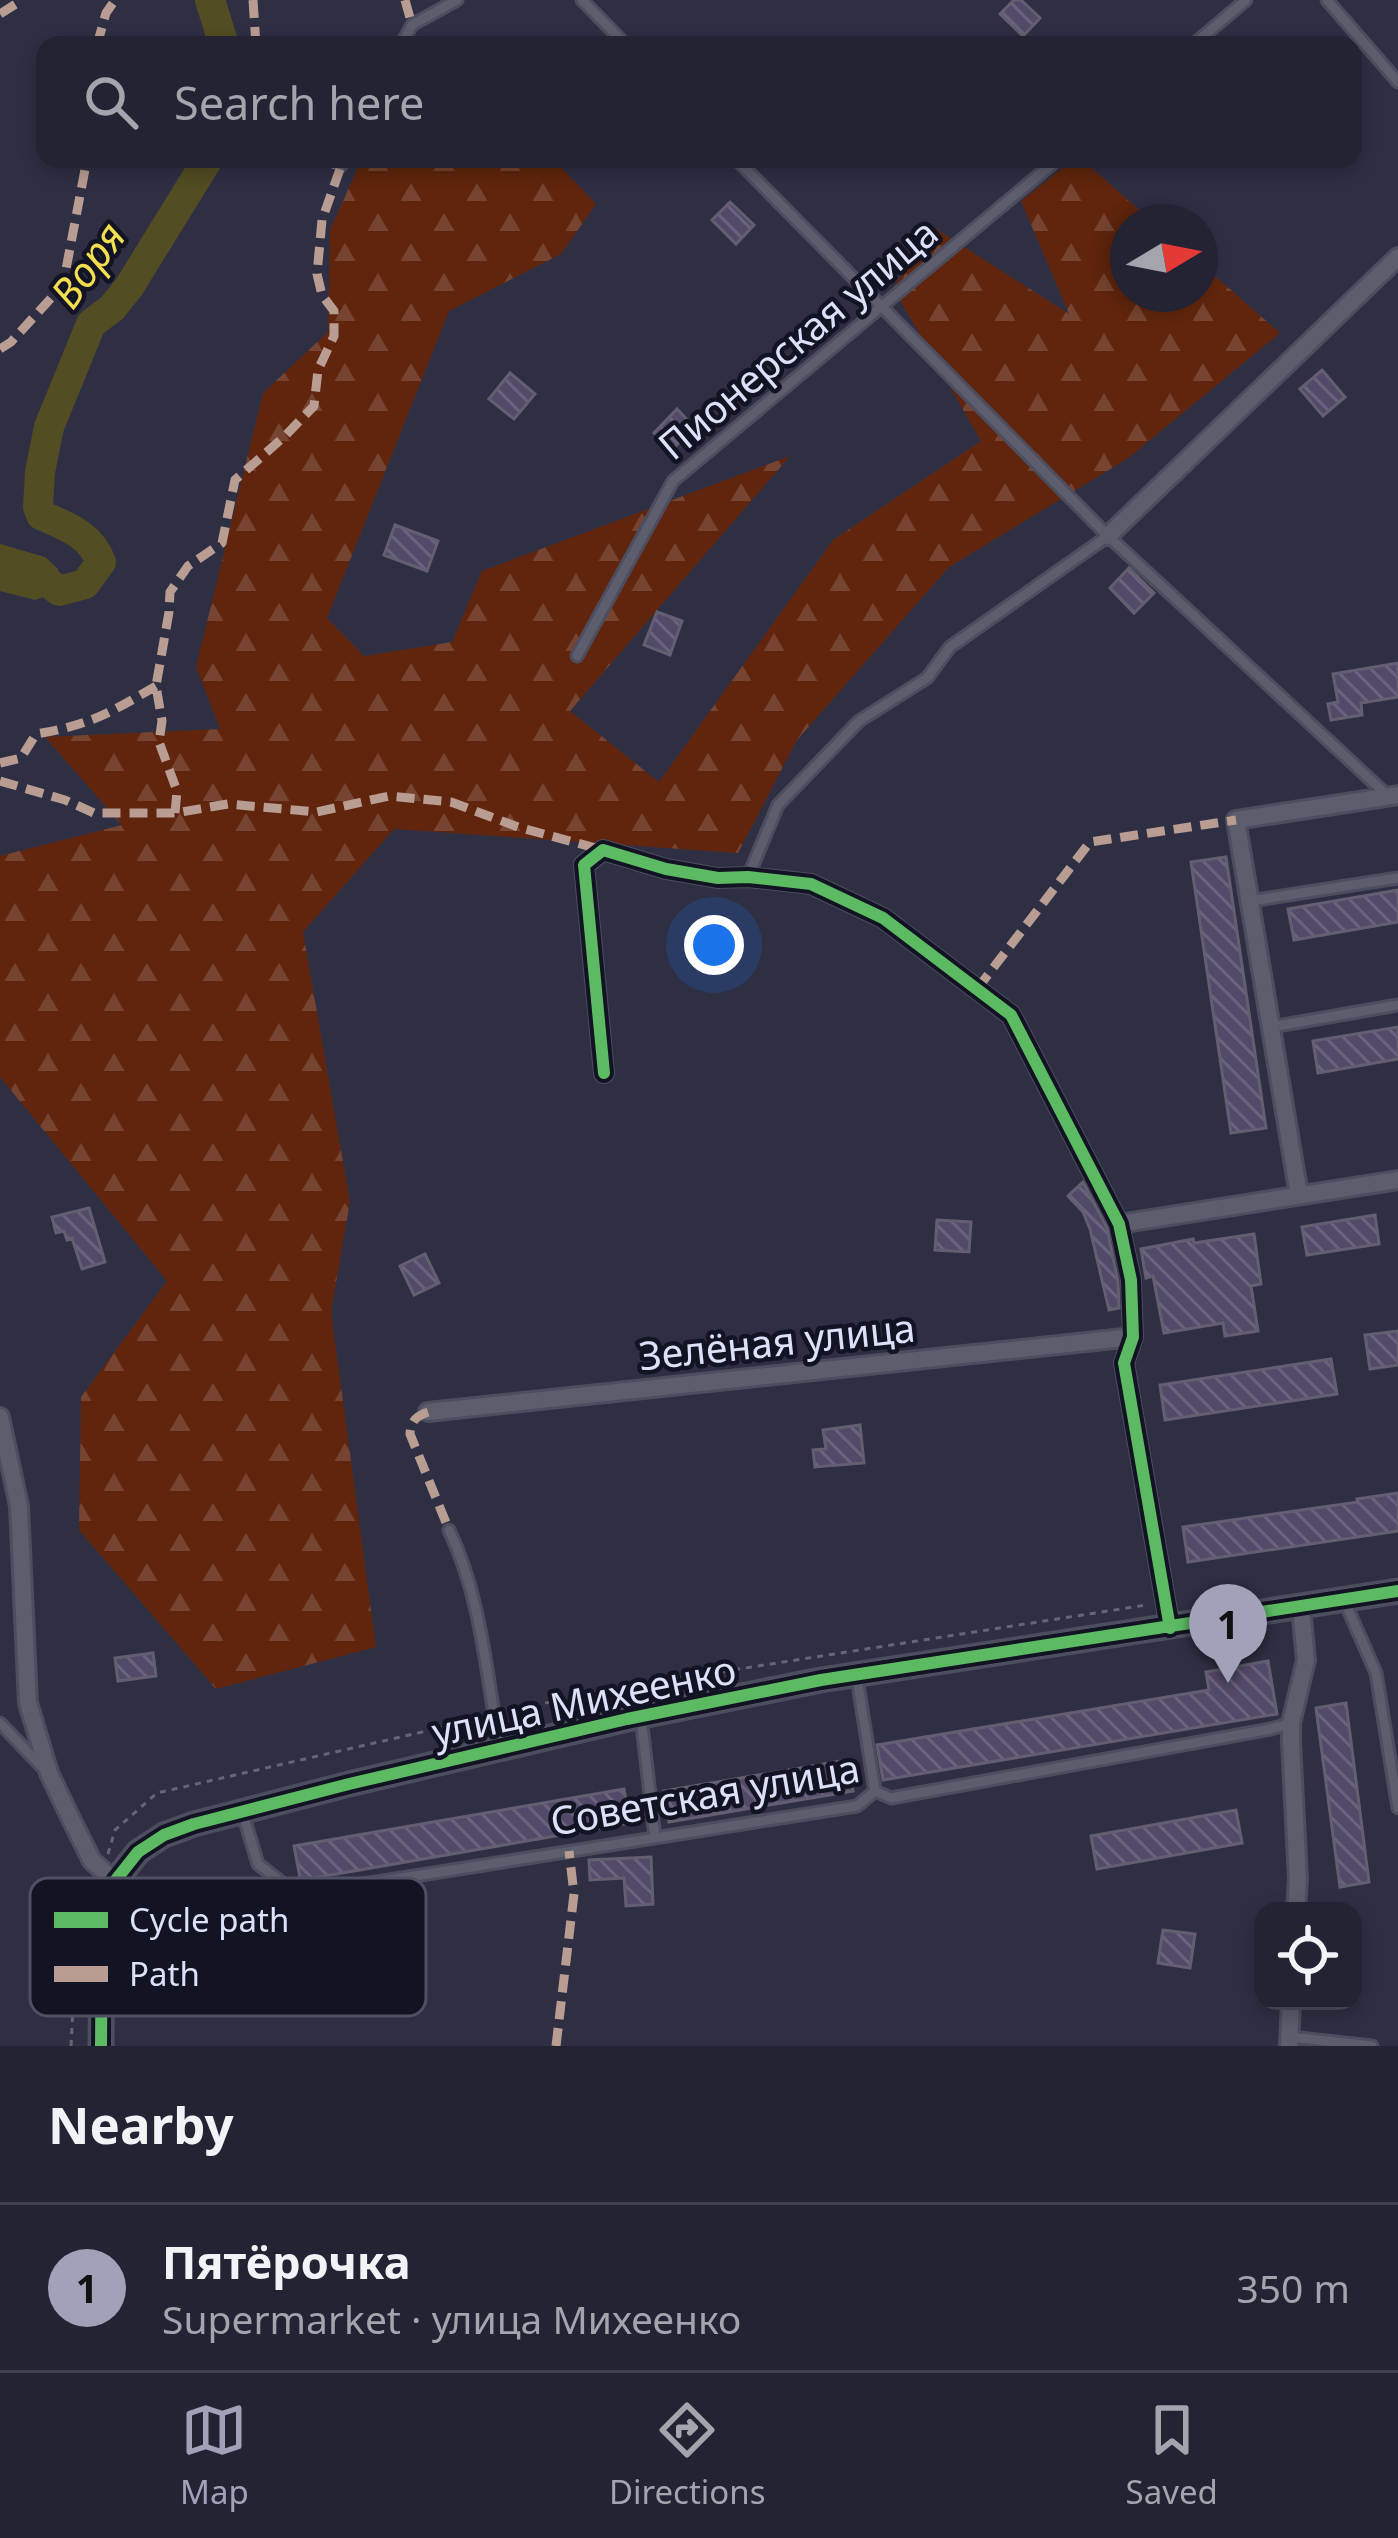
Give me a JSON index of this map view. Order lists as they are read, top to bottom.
{
  "streets": {
    "street": ["Зелёная улица", "улица Михеенко"],
    "lane": ["Пионерская улица", "Советская улица"]
  },
  "crossings": [
    ["улица Михеенко", "Советская улица"]
  ],
  "water": ["Воря"],
  "legend": ["Cycle path", "Path"],
  "north": "right",
  "page": {
    "search": "Search here",
    "pins": "1",
    "heading": "Nearby",
    "list": [
      {
        "mark": "1",
        "name": "Пятёрочка",
        "note": "Supermarket · улица Михеенко",
        "value": "350 m"
      }
    ],
    "nav": ["Map", "Directions", "Saved"]
  }
}
